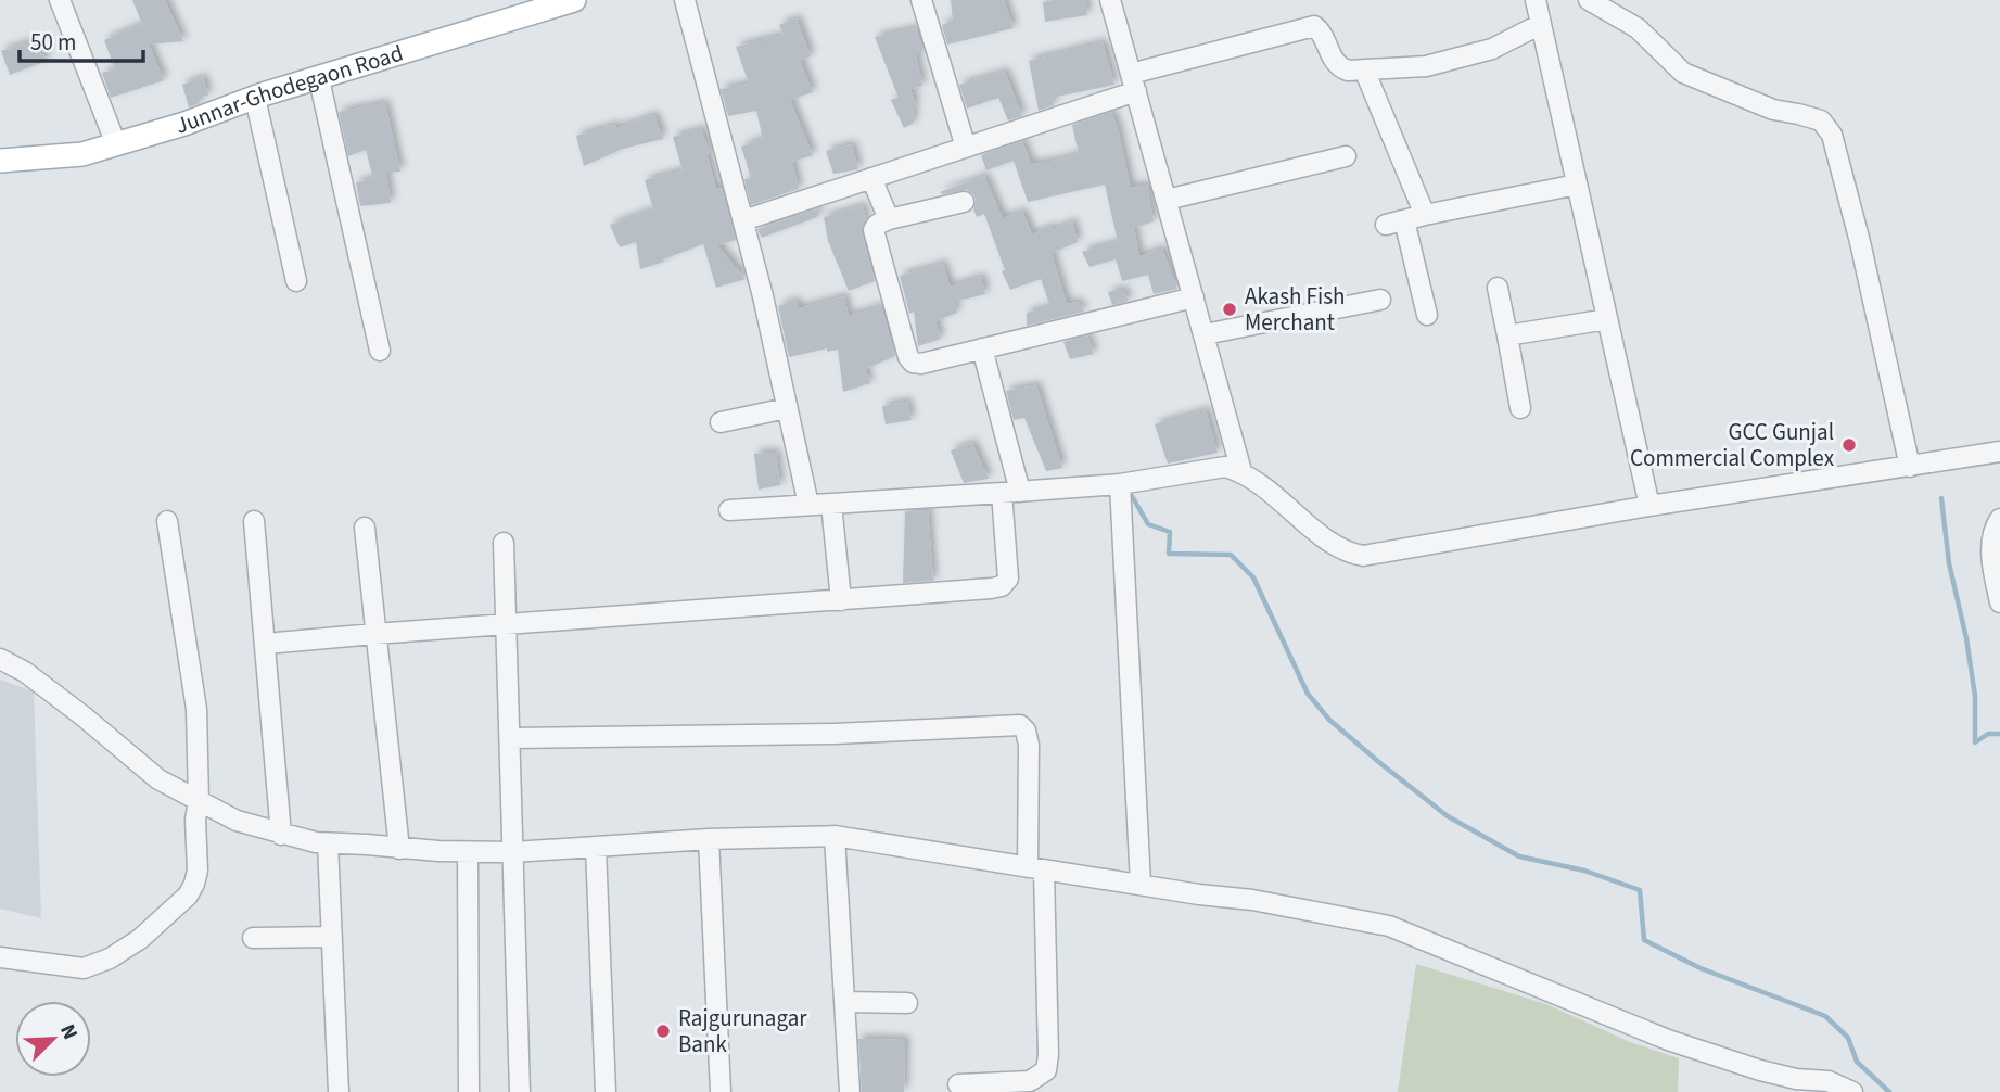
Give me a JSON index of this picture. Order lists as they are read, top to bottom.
{
  "streets": {
    "main road": ["Junnar-Ghodegaon Road"]
  },
  "places": ["Akash Fish Merchant", "GCC Gunjal Commercial Complex", "Rajgurunagar Bank"],
  "scale_bar": "50 m",
  "north": "top right"
}
